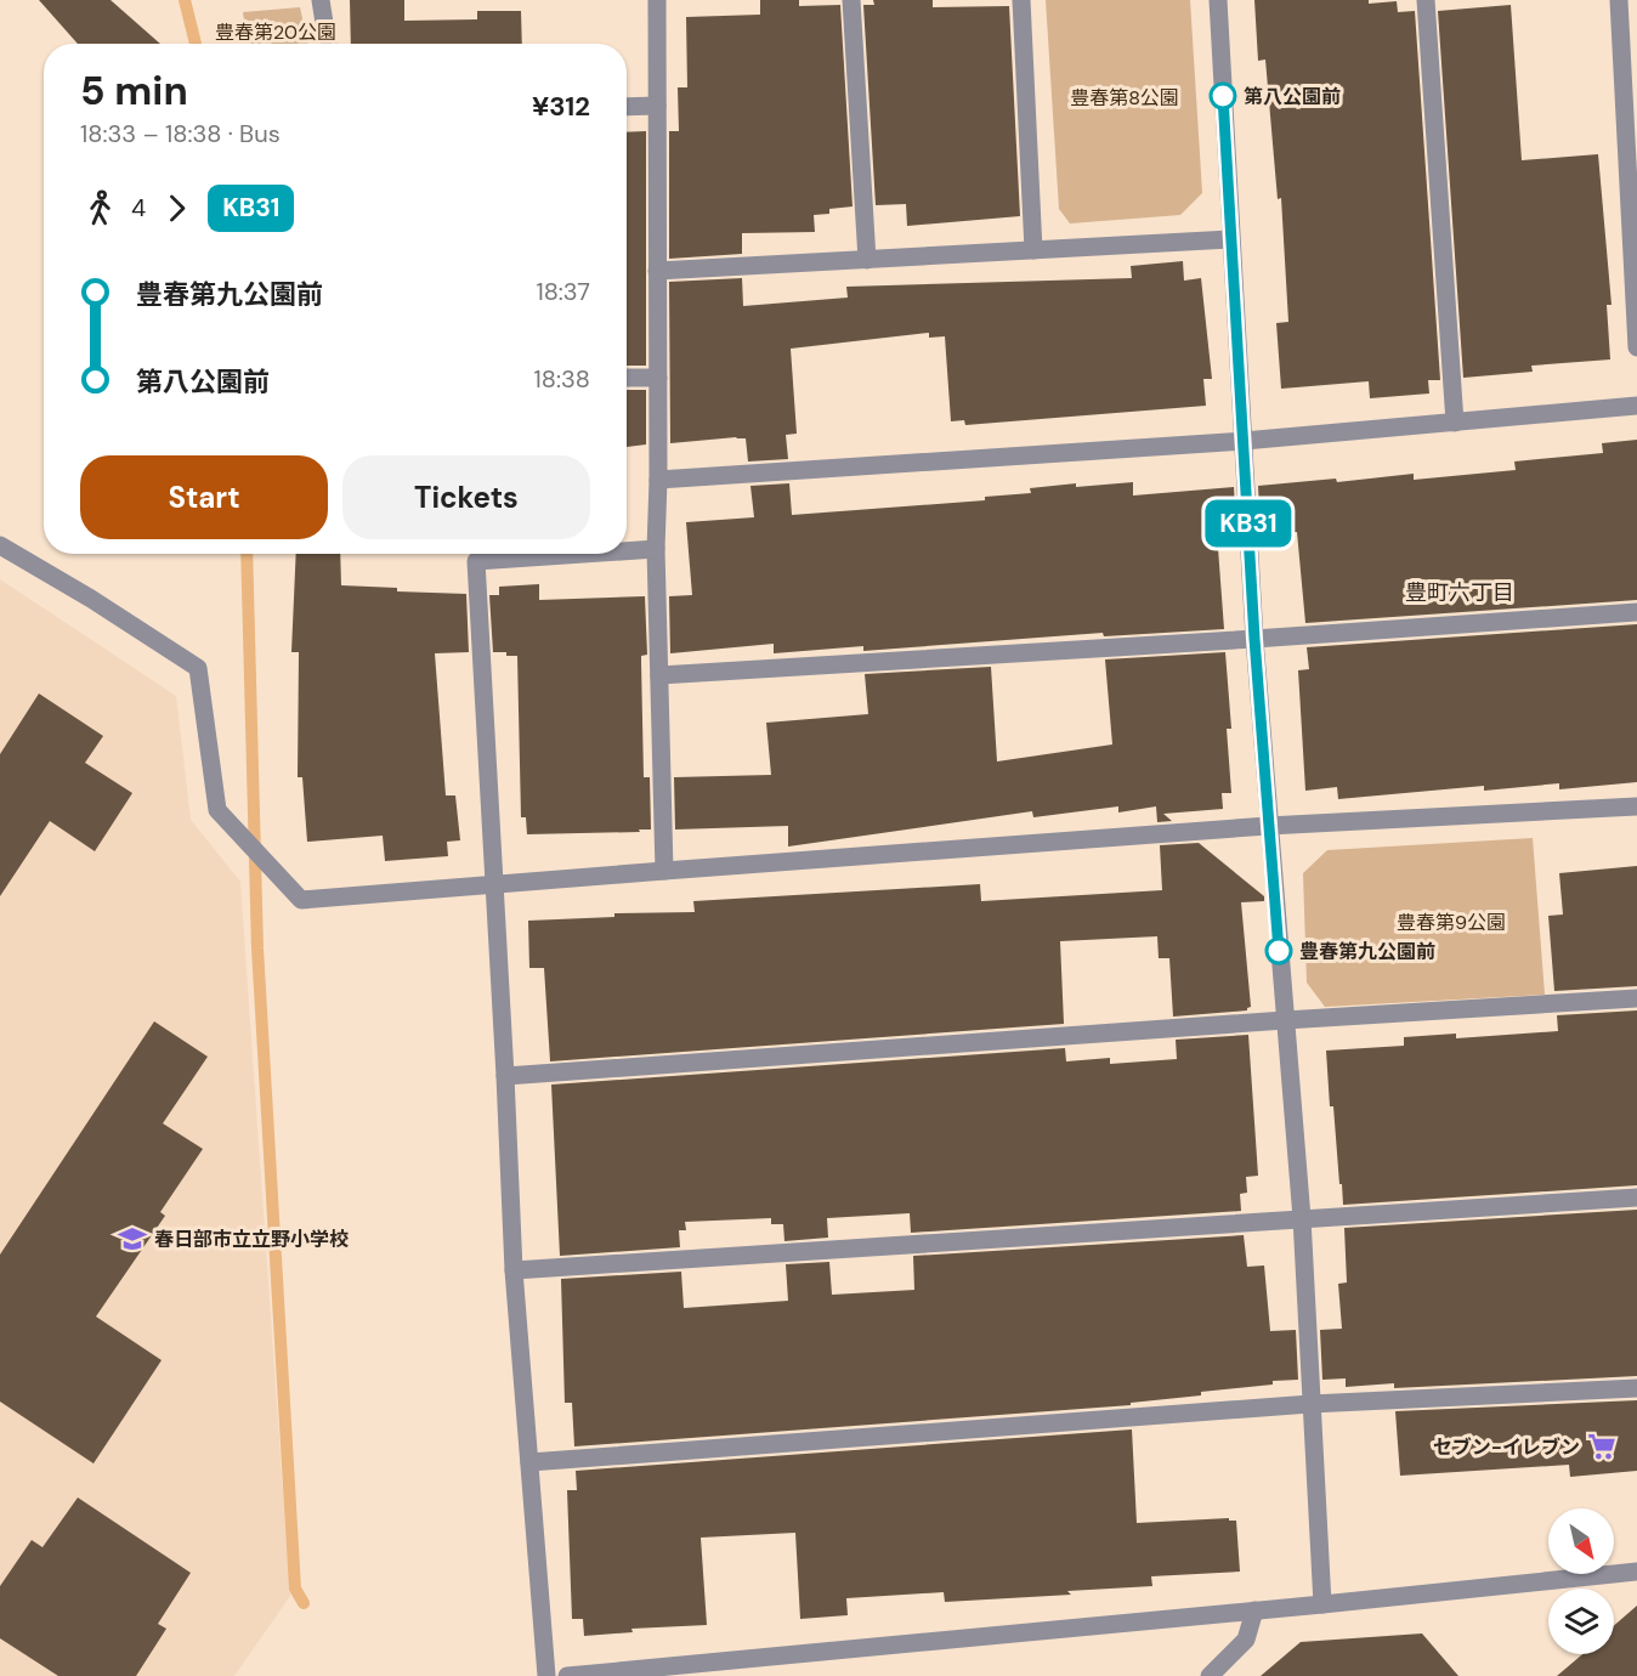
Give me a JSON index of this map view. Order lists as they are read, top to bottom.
{
  "districts": ["豊町六丁目"],
  "parks": ["豊春第20公園", "豊春第8公園", "豊春第9公園"],
  "places": {
    "other": ["第八公園前", "豊春第九公園前"],
    "school or university": ["春日部市立立野小学校"],
    "supermarket": ["セブン-イレブン"]
  },
  "lines": ["bus line KB31"],
  "north": "bottom right",
  "page": {
    "on_map": "KB31",
    "heading": ["5 min", "18:33 – 18:38 · Bus", "¥312"],
    "legs": ["4", "KB31"],
    "list": [
      {
        "name": "豊春第九公園前",
        "value": "18:37"
      },
      {
        "name": "第八公園前",
        "value": "18:38"
      }
    ],
    "buttons": ["Start", "Tickets"]
  }
}
